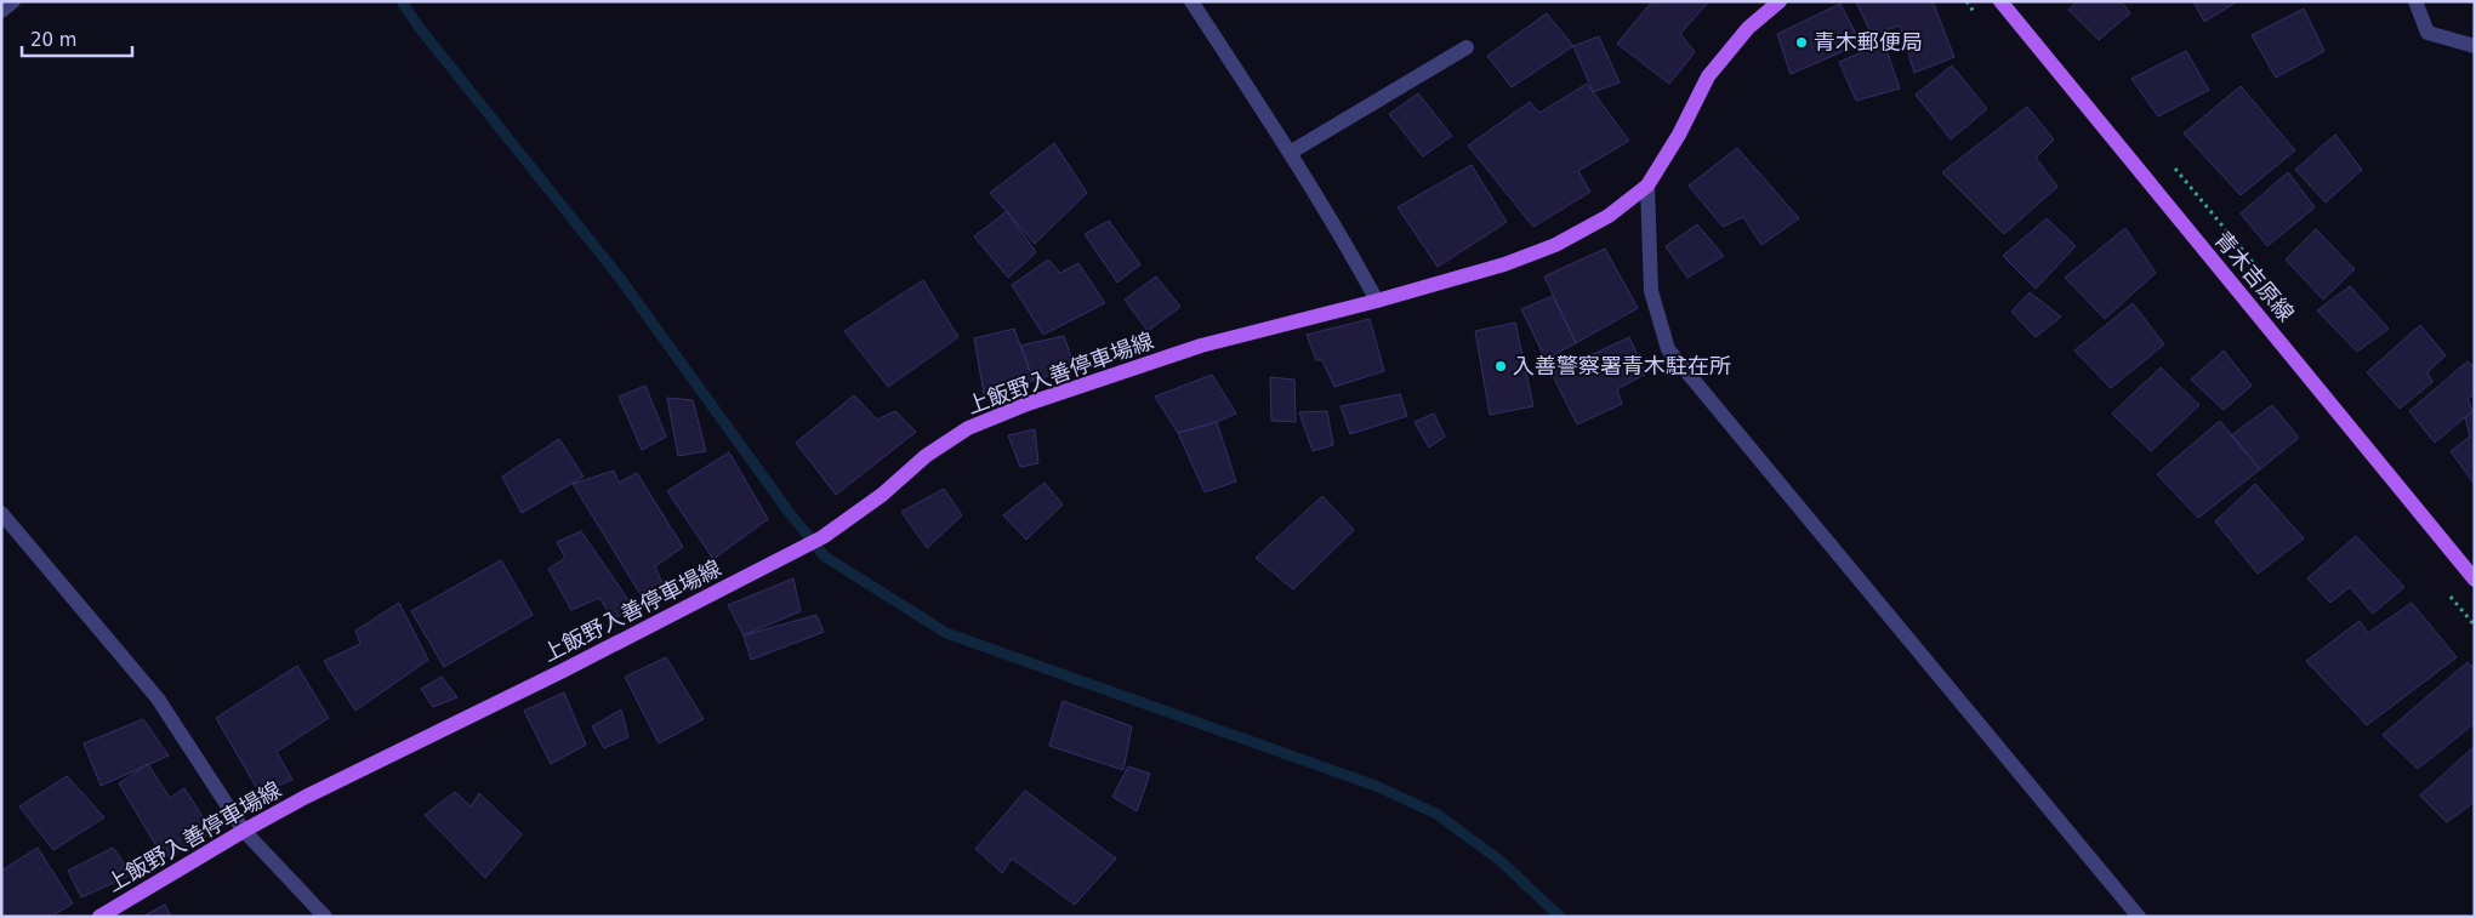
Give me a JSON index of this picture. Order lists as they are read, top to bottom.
{
  "streets": {
    "main road": ["青木吉原線", "上飯野入善停車場線"]
  },
  "places": ["青木郵便局", "入善警察署青木駐在所"],
  "scale_bar": "20 m"
}
